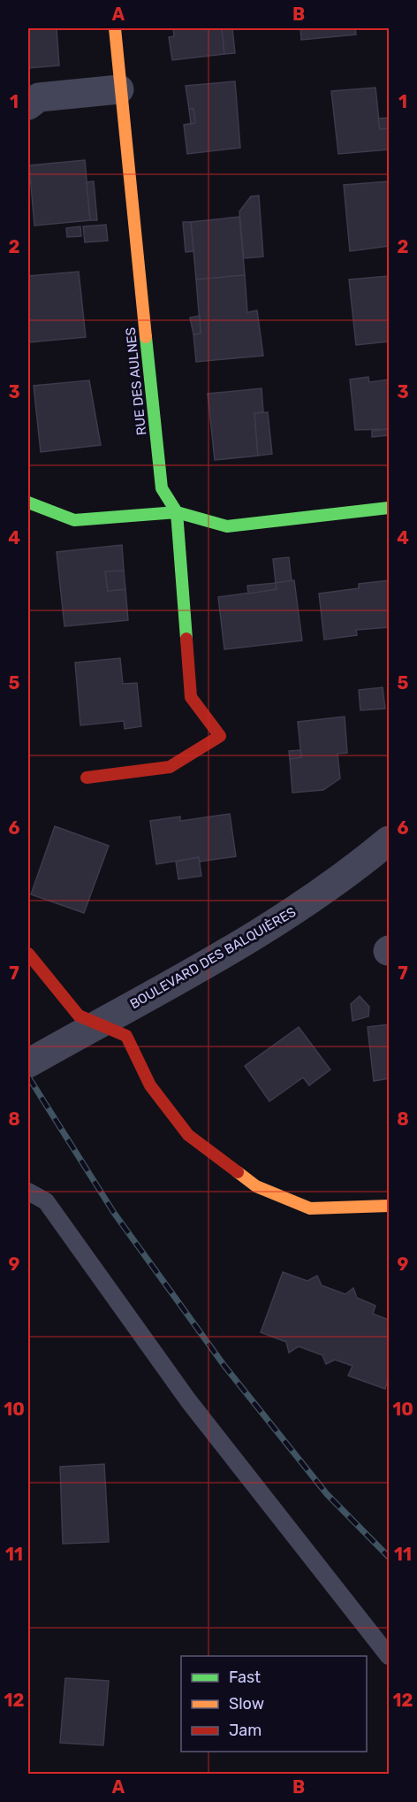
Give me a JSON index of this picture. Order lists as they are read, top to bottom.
{
  "streets": {
    "street": ["RUE DES AULNES", "BOULEVARD DES BALQUIÈRES"]
  },
  "legend": ["Fast", "Slow", "Jam"],
  "grid": {
    "columns": ["A", "B"],
    "rows": [
      "1",
      "2",
      "3",
      "4",
      "5",
      "6",
      "7",
      "8",
      "9",
      "10",
      "11",
      "12"
    ]
  }
}
